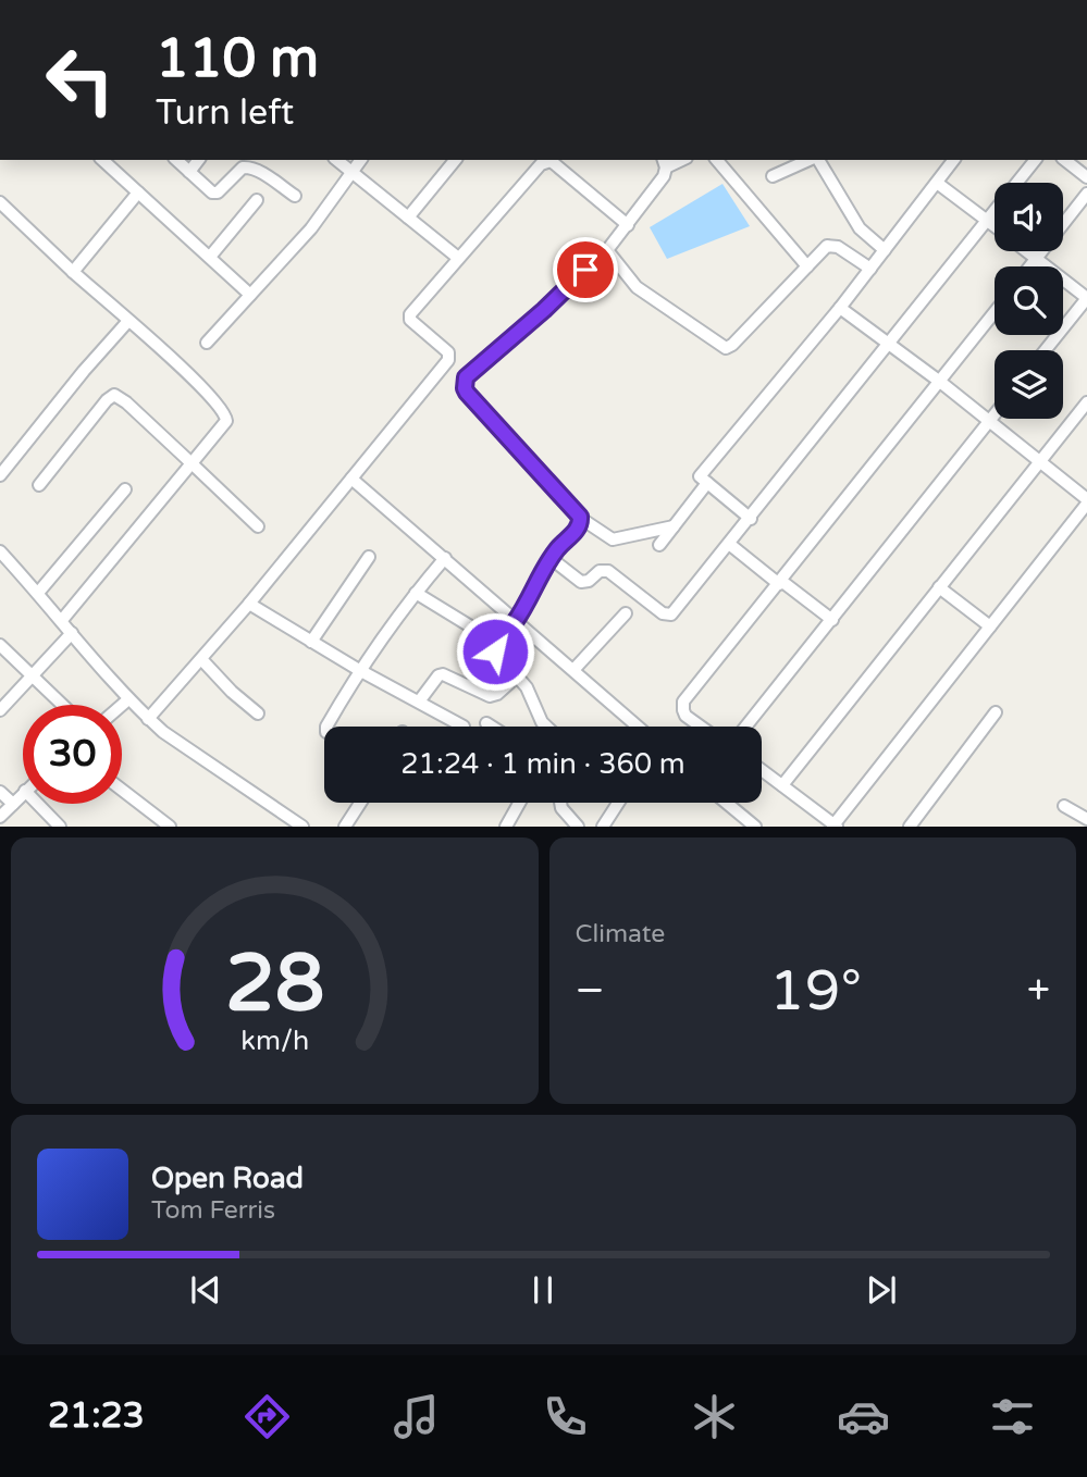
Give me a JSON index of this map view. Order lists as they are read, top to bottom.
{
  "page": {
    "turn": ["110 m", "Turn left"],
    "limit": "30",
    "trip": "21:24 · 1 min · 360 m",
    "tile": "Climate",
    "heat": ["−", "19°", "+"],
    "song": ["Open Road", "Tom Ferris"],
    "tabs": "21:23",
    "gauge": ["28", "km/h"]
  }
}
